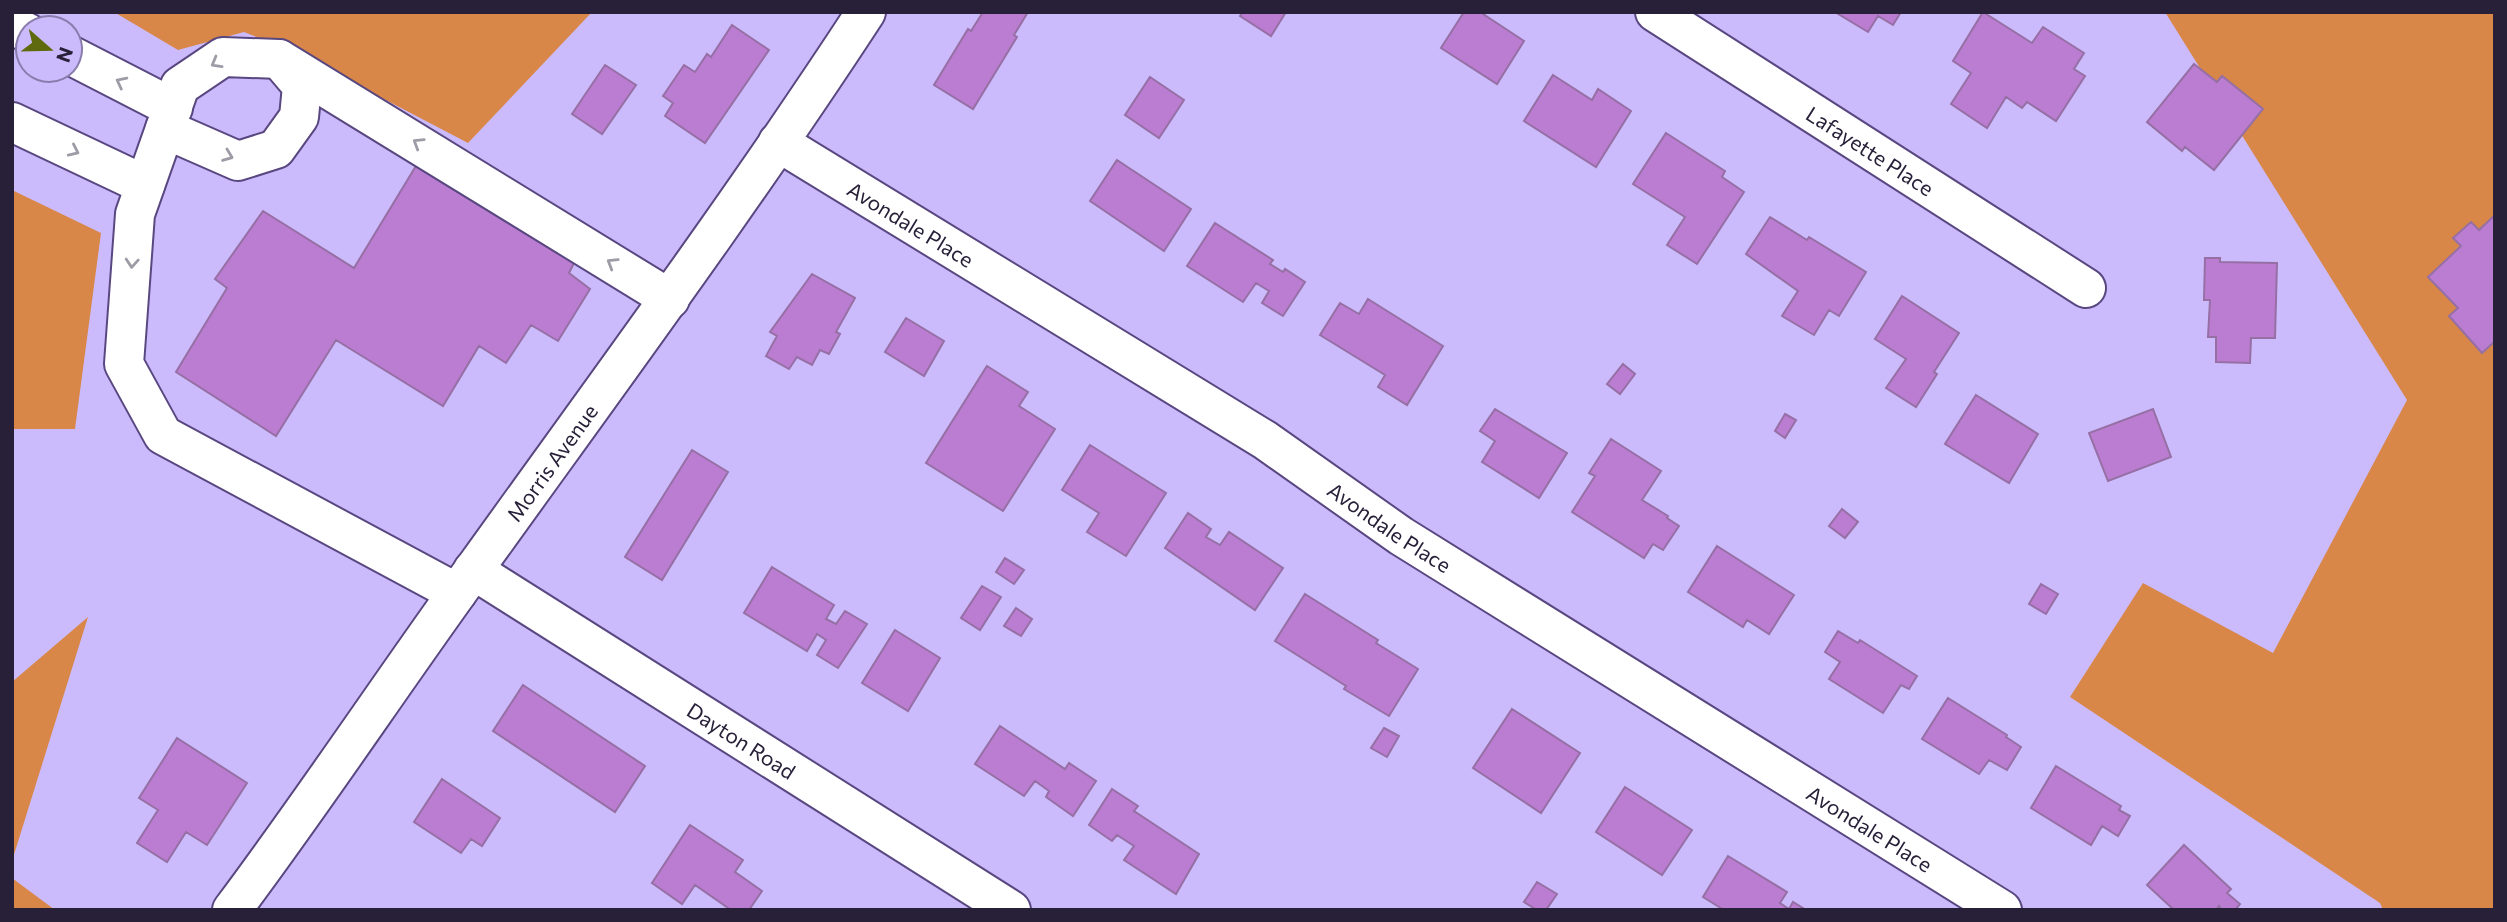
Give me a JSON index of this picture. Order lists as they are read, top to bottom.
{
  "streets": {
    "street": [
      "Lafayette Place",
      "Avondale Place",
      "Morris Avenue",
      "Dayton Road"
    ]
  },
  "crossings": [
    ["Avondale Place", "Morris Avenue"],
    ["Morris Avenue", "Dayton Road"]
  ],
  "one_way": ["Dayton Road"],
  "north": "right"
}
